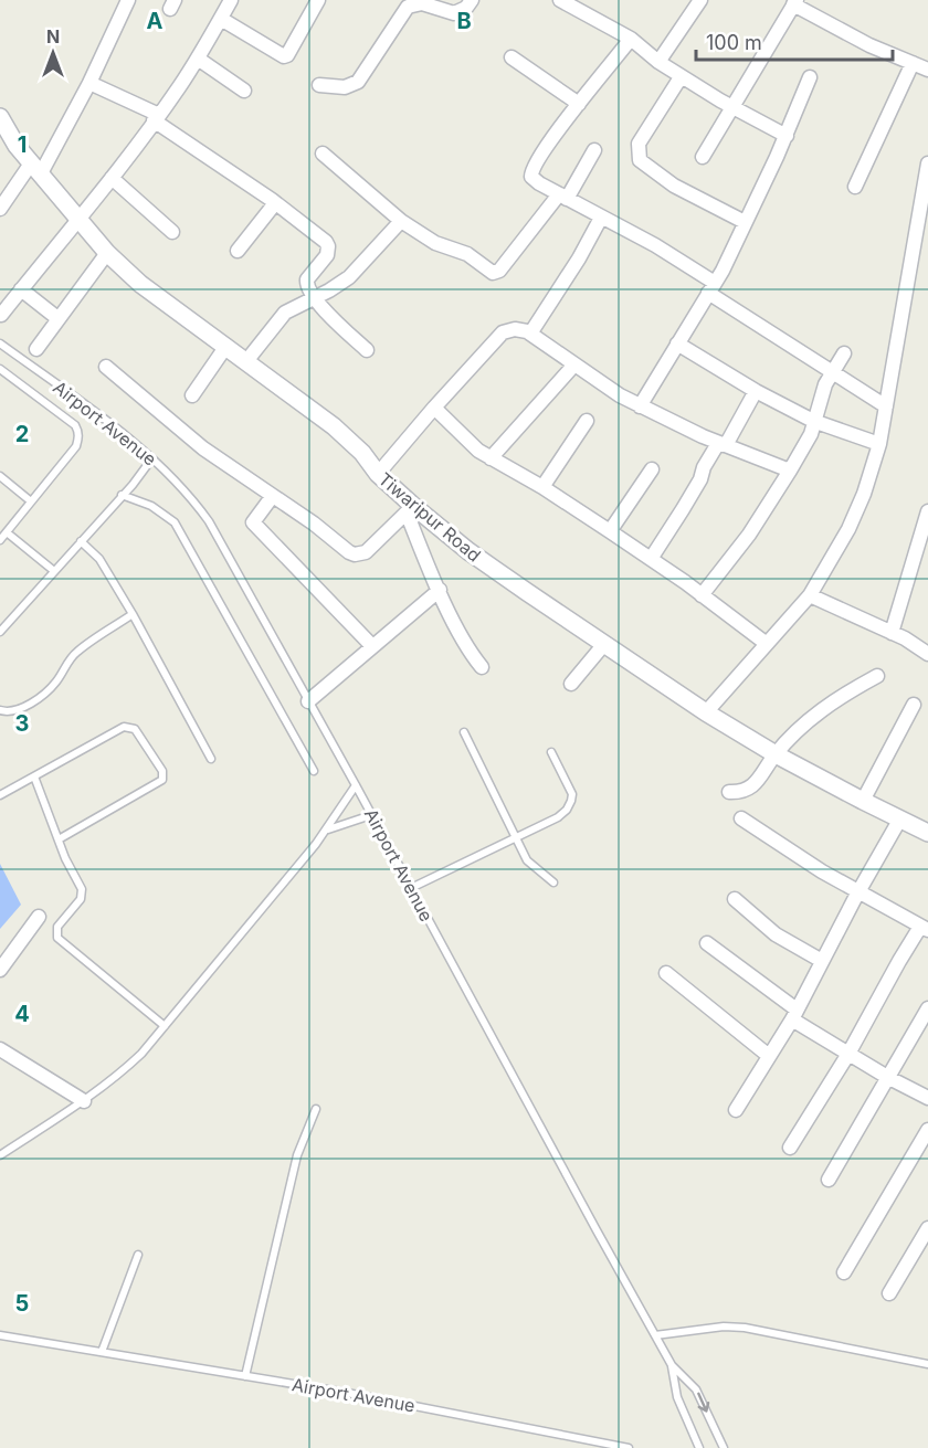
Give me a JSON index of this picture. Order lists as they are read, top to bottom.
{
  "streets": {
    "street": ["Tiwaripur Road"],
    "lane": ["Airport Avenue"]
  },
  "scale_bar": "100 m",
  "north": "top",
  "grid": {
    "columns": ["A", "B"],
    "rows": [
      "1",
      "2",
      "3",
      "4",
      "5"
    ]
  }
}
